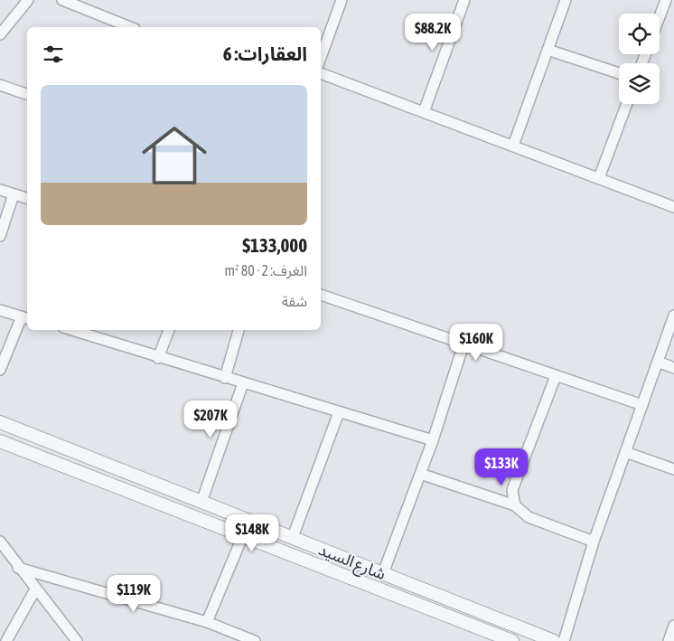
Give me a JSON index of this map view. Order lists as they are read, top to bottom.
{
  "streets": {
    "street": ["شارع السيد"]
  },
  "page": {
    "price": [
      "$88.2K",
      "$160K",
      "$207K",
      "$133K",
      "$148K",
      "$119K"
    ],
    "heading": "العقارات: 6",
    "list": [
      {
        "name": "$133,000",
        "note": "الغرف: 2 · 80 m² · شقة"
      }
    ]
  }
}
